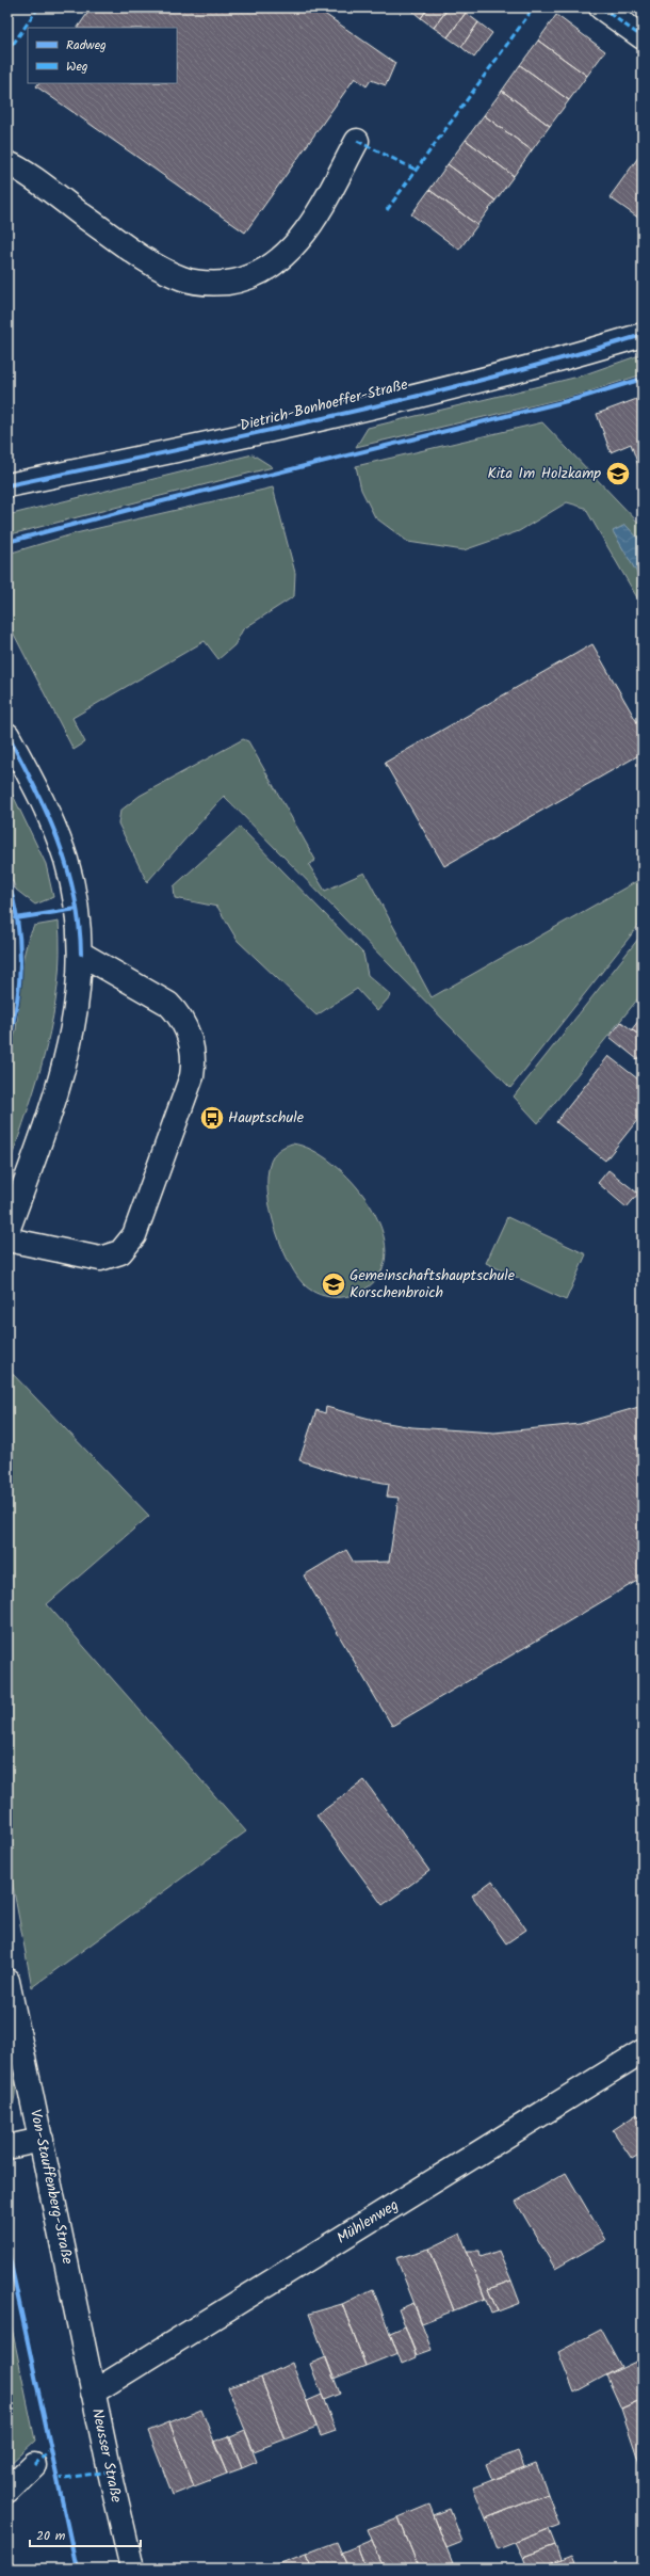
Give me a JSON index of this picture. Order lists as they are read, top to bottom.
{
  "streets": {
    "street": [
      "Dietrich-Bonhoeffer-Straße",
      "Von-Stauffenberg-Straße",
      "Mühlenweg",
      "Neusser Straße"
    ]
  },
  "crossings": [
    ["Von-Stauffenberg-Straße", "Mühlenweg"],
    ["Von-Stauffenberg-Straße", "Neusser Straße"],
    ["Mühlenweg", "Neusser Straße"]
  ],
  "places": {
    "school or university": ["Kita Im Holzkamp", "Gemeinschaftshauptschule Korschenbroich"],
    "bus stop": ["Hauptschule"]
  },
  "legend": ["Radweg", "Weg"],
  "scale_bar": "20 m"
}
